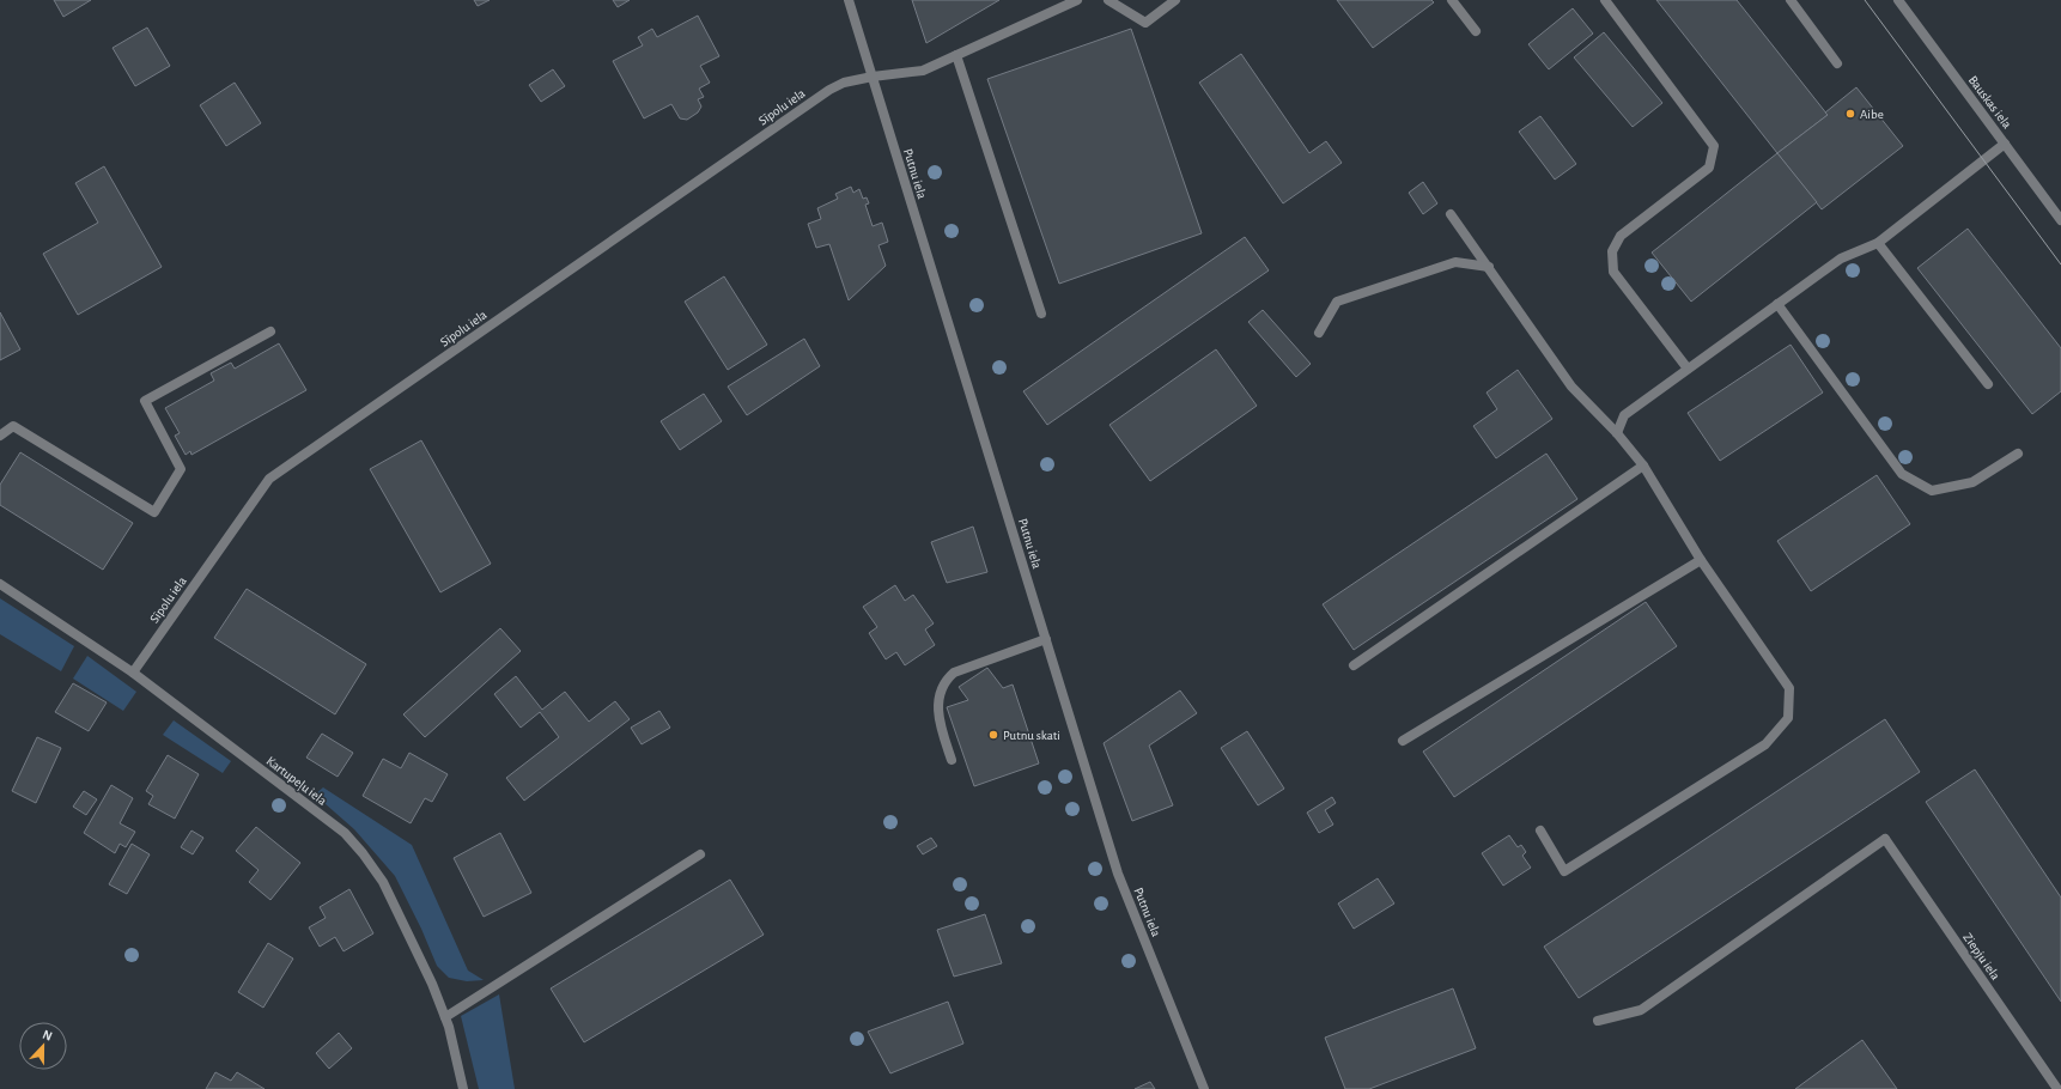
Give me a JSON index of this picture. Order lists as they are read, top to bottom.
{
  "streets": {
    "street": [
      "Bauskas iela",
      "Sīpolu iela",
      "Putnu iela",
      "Kartupeļu iela",
      "Ziepju iela"
    ]
  },
  "crossings": [
    ["Sīpolu iela", "Putnu iela"],
    ["Sīpolu iela", "Kartupeļu iela"]
  ],
  "places": ["Aibe", "Putnu skati"],
  "north": "top"
}
